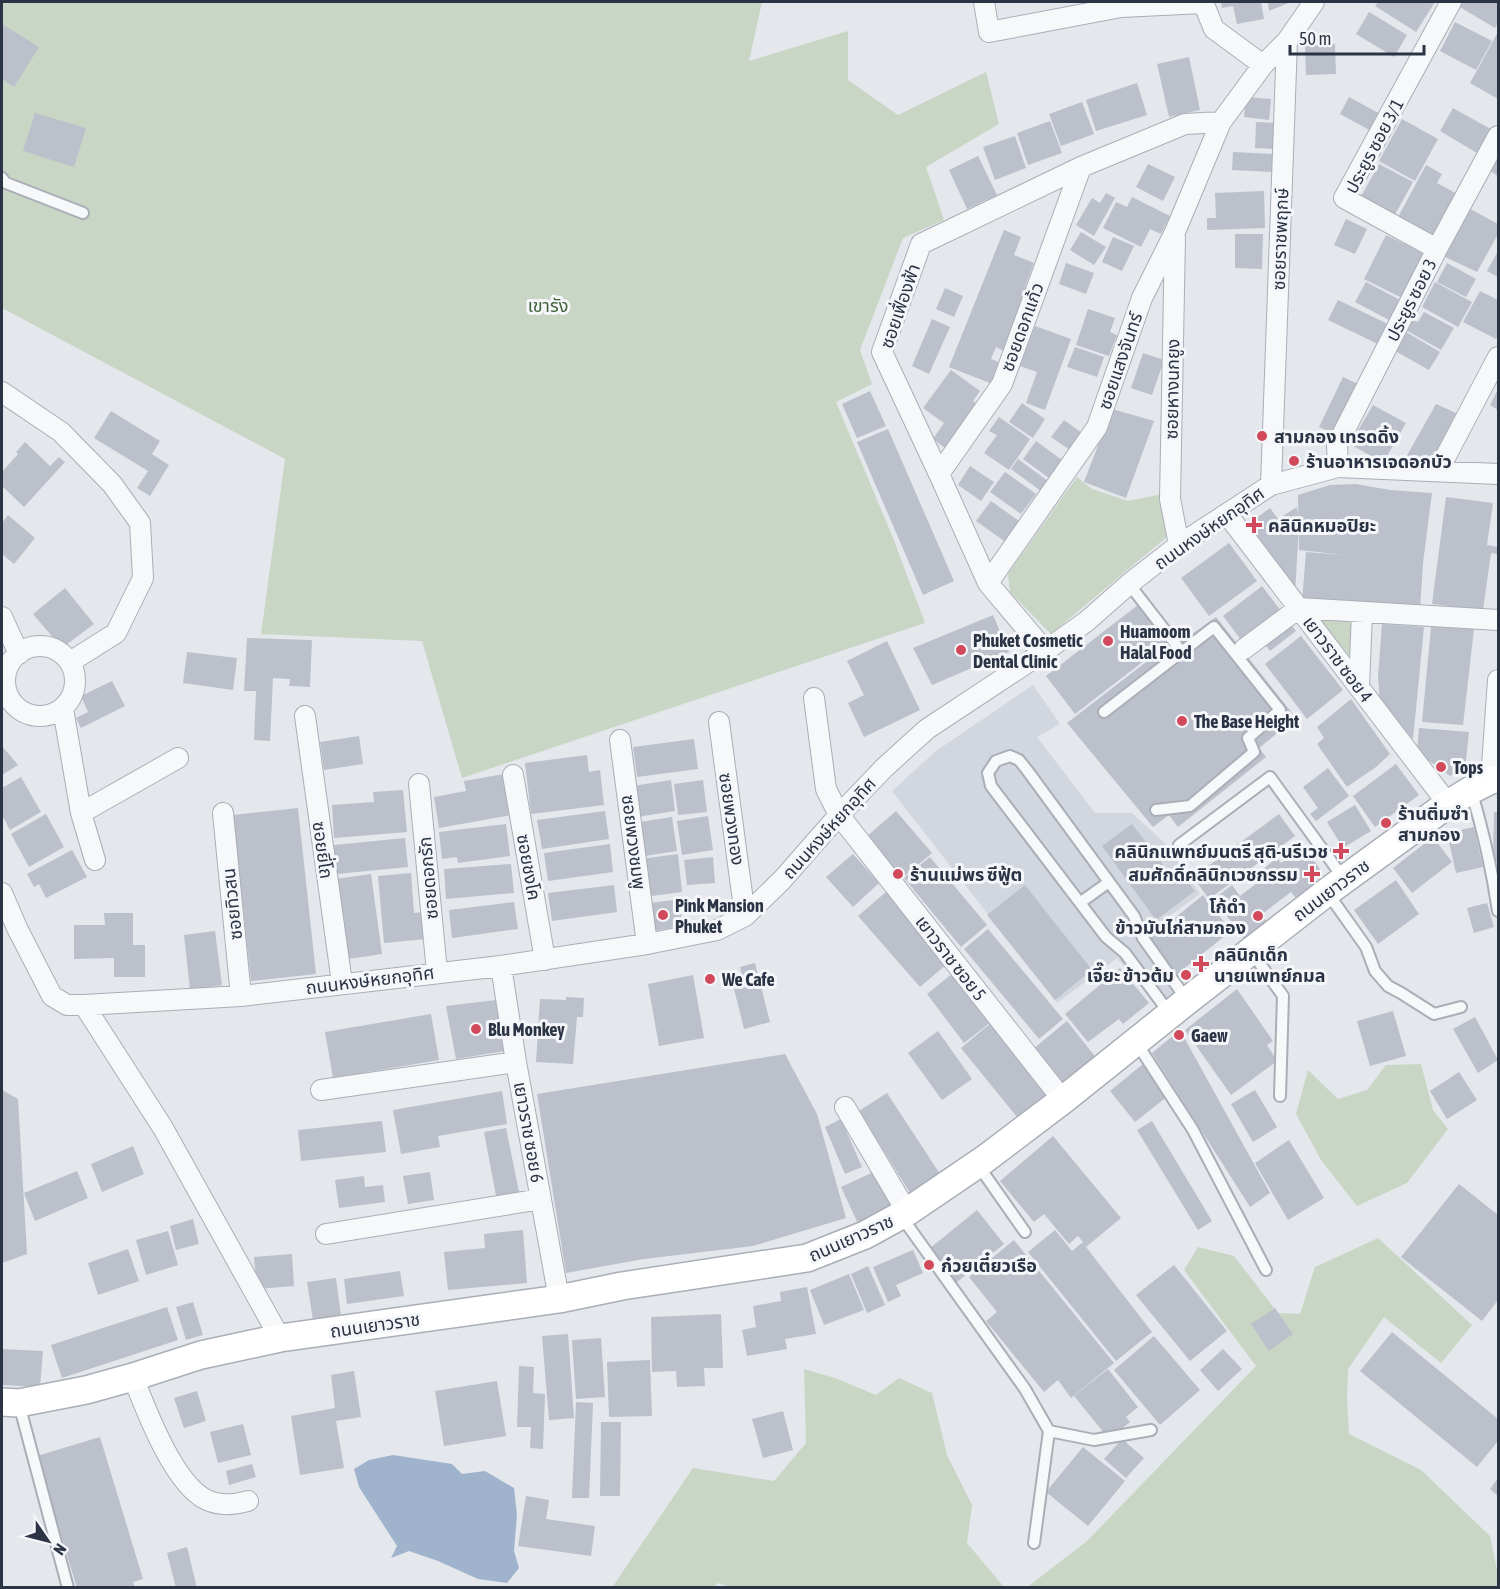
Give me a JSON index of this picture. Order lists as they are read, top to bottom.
{
  "streets": {
    "main road": ["ถนนเยาวราช"],
    "street": [
      "ประยูร ซอย 3/1",
      "ซอยราชพฤกษ์",
      "ประยูร ซอย 3",
      "ซอยเฟื่องฟ้า",
      "ซอยดอกแก้ว",
      "ซอยแสงจันทร์",
      "ซอยหางนกยูง",
      "ถนนหงษ์หยกอุทิศ",
      "เยาวราช ซอย 4",
      "ซอยพวงทอง",
      "ซอยพวงชมพู",
      "ซอยยี่โถ",
      "ซอยชงโค",
      "ซอยดอกรัก",
      "ซอยทิวสน",
      "เยาวราช ซอย 5",
      "เยาวราช ซอย 6"
    ]
  },
  "crossings": [
    ["ประยูร ซอย 3/1", "ประยูร ซอย 3"],
    ["ซอยราชพฤกษ์", "ซอยแสงจันทร์"],
    ["ซอยราชพฤกษ์", "ถนนหงษ์หยกอุทิศ"],
    ["ประยูร ซอย 3", "ถนนหงษ์หยกอุทิศ"],
    ["ซอยเฟื่องฟ้า", "ซอยดอกแก้ว"],
    ["ซอยเฟื่องฟ้า", "ซอยแสงจันทร์"],
    ["ซอยเฟื่องฟ้า", "ถนนหงษ์หยกอุทิศ"],
    ["ซอยแสงจันทร์", "ซอยหางนกยูง"],
    ["ซอยหางนกยูง", "ถนนหงษ์หยกอุทิศ"],
    ["ถนนหงษ์หยกอุทิศ", "เยาวราช ซอย 4"],
    ["ถนนหงษ์หยกอุทิศ", "ซอยพวงทอง"],
    ["ถนนหงษ์หยกอุทิศ", "ซอยพวงชมพู"],
    ["ถนนหงษ์หยกอุทิศ", "ซอยยี่โถ"],
    ["ถนนหงษ์หยกอุทิศ", "ซอยชงโค"],
    ["ถนนหงษ์หยกอุทิศ", "ซอยดอกรัก"],
    ["ถนนหงษ์หยกอุทิศ", "ซอยทิวสน"],
    ["ถนนหงษ์หยกอุทิศ", "เยาวราช ซอย 5"],
    ["ถนนหงษ์หยกอุทิศ", "เยาวราช ซอย 6"],
    ["เยาวราช ซอย 4", "ถนนเยาวราช"],
    ["ถนนเยาวราช", "เยาวราช ซอย 5"],
    ["ถนนเยาวราช", "เยาวราช ซอย 6"]
  ],
  "parks": ["เขารัง"],
  "places": {
    "other": [
      "สามกอง เทรดดิ้ง",
      "ร้านอาหารเจดอกบัว",
      "Huamoom Halal Food",
      "Phuket Cosmetic Dental Clinic",
      "The Base Height",
      "Tops",
      "ร้านติ่มซำ สามกอง",
      "ร้านแม่พร ซีฟู้ต",
      "Pink Mansion Phuket",
      "โก้ดำ ข้าวมันไก่สามกอง",
      "เจี๊ยะ ข้าวต้ม",
      "We Cafe",
      "Blu Monkey",
      "Gaew",
      "ก๋วยเตี๋ยวเรือ"
    ],
    "health": [
      "คลินิคหมอปิยะ",
      "คลินิกแพทย์มนตรี สุติ-นรีเวช",
      "สมศักดิ์คลินิกเวชกรรม",
      "คลินิกเด็ก นายแพทย์กมล"
    ]
  },
  "scale_bar": "50 m",
  "north": "bottom right"
}
